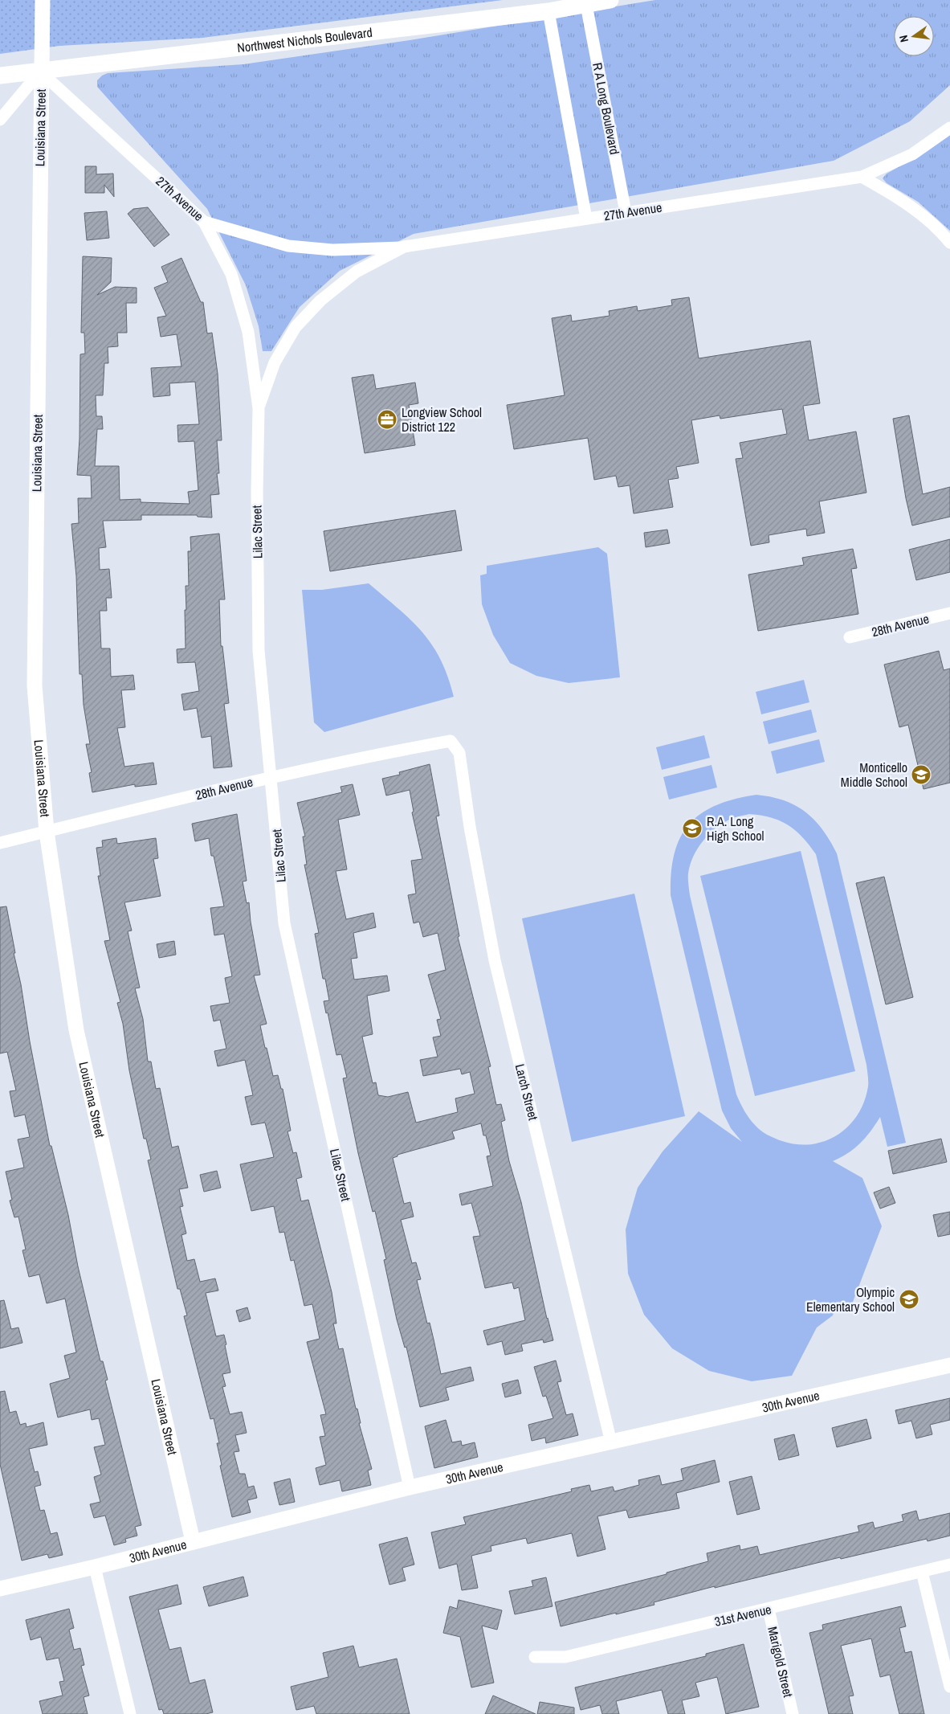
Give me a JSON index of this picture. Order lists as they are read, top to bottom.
{
  "streets": {
    "main road": ["Northwest Nichols Boulevard"],
    "street": [
      "R A Long Boulevard",
      "Louisiana Street",
      "27th Avenue",
      "Lilac Street",
      "28th Avenue",
      "Larch Street",
      "30th Avenue",
      "31st Avenue",
      "Marigold Street"
    ]
  },
  "crossings": [
    ["Northwest Nichols Boulevard", "R A Long Boulevard"],
    ["Northwest Nichols Boulevard", "Louisiana Street"],
    ["Northwest Nichols Boulevard", "27th Avenue"],
    ["R A Long Boulevard", "27th Avenue"],
    ["Louisiana Street", "27th Avenue"],
    ["Louisiana Street", "28th Avenue"],
    ["Louisiana Street", "30th Avenue"],
    ["27th Avenue", "Lilac Street"],
    ["Lilac Street", "28th Avenue"],
    ["Lilac Street", "30th Avenue"],
    ["28th Avenue", "Larch Street"],
    ["Larch Street", "30th Avenue"],
    ["31st Avenue", "Marigold Street"]
  ],
  "places": {
    "office": ["Longview School District 122"],
    "school or university": ["Monticello Middle School", "R.A. Long High School", "Olympic Elementary School"]
  },
  "north": "left"
}
